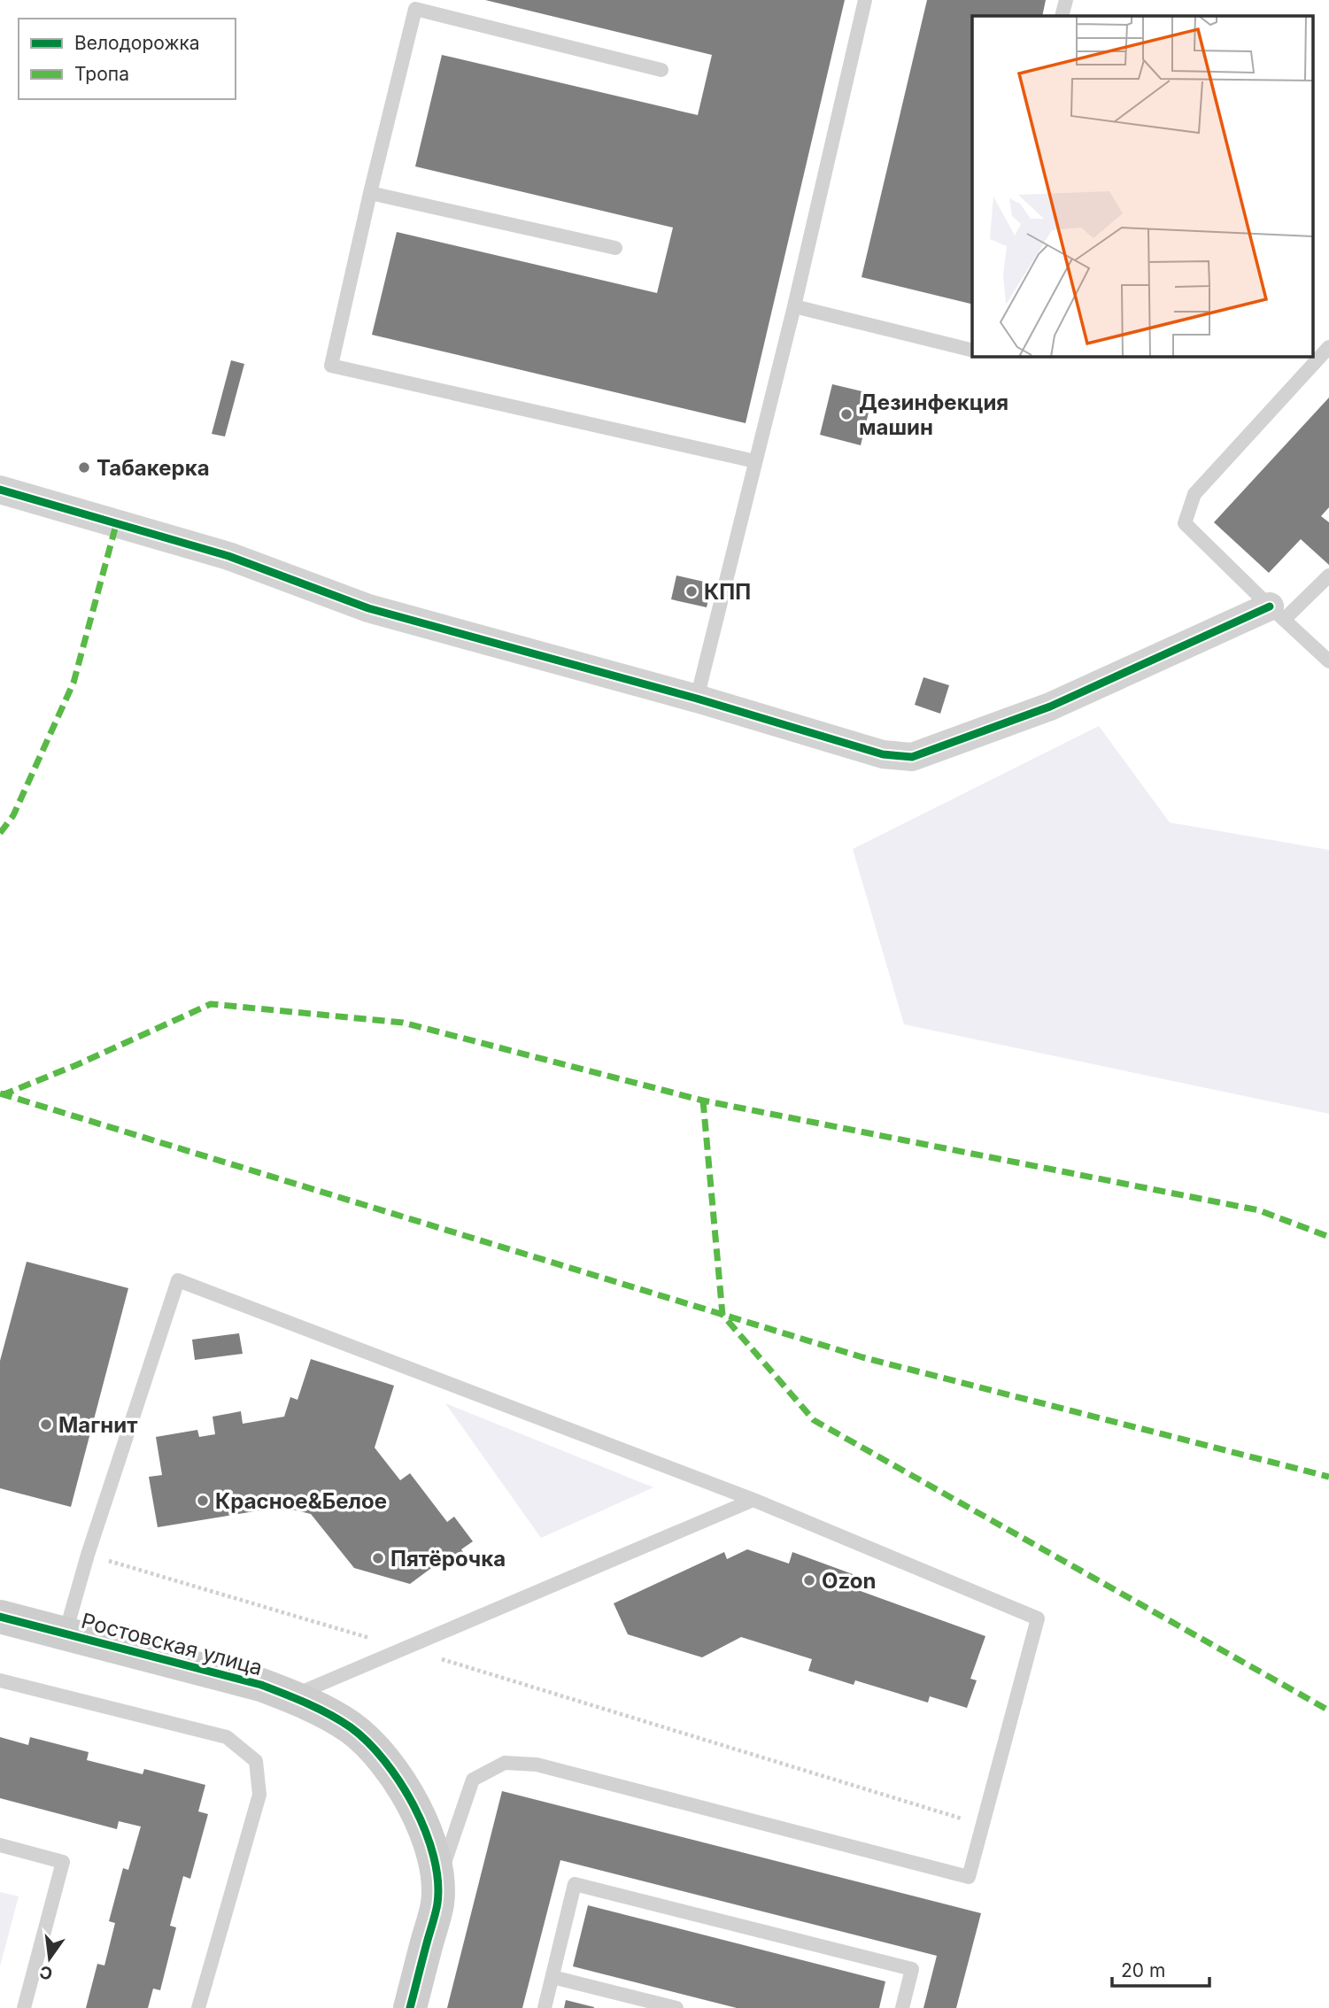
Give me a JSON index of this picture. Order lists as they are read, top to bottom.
{
  "streets": {
    "street": ["Ростовская улица"]
  },
  "places": [
    "Дезинфекция машин",
    "Табакерка",
    "КПП",
    "Магнит",
    "Красное&Белое",
    "Пятёрочка",
    "Ozon"
  ],
  "legend": ["Велодорожка", "Тропа"],
  "scale_bar": "20 m",
  "north": "bottom"
}
